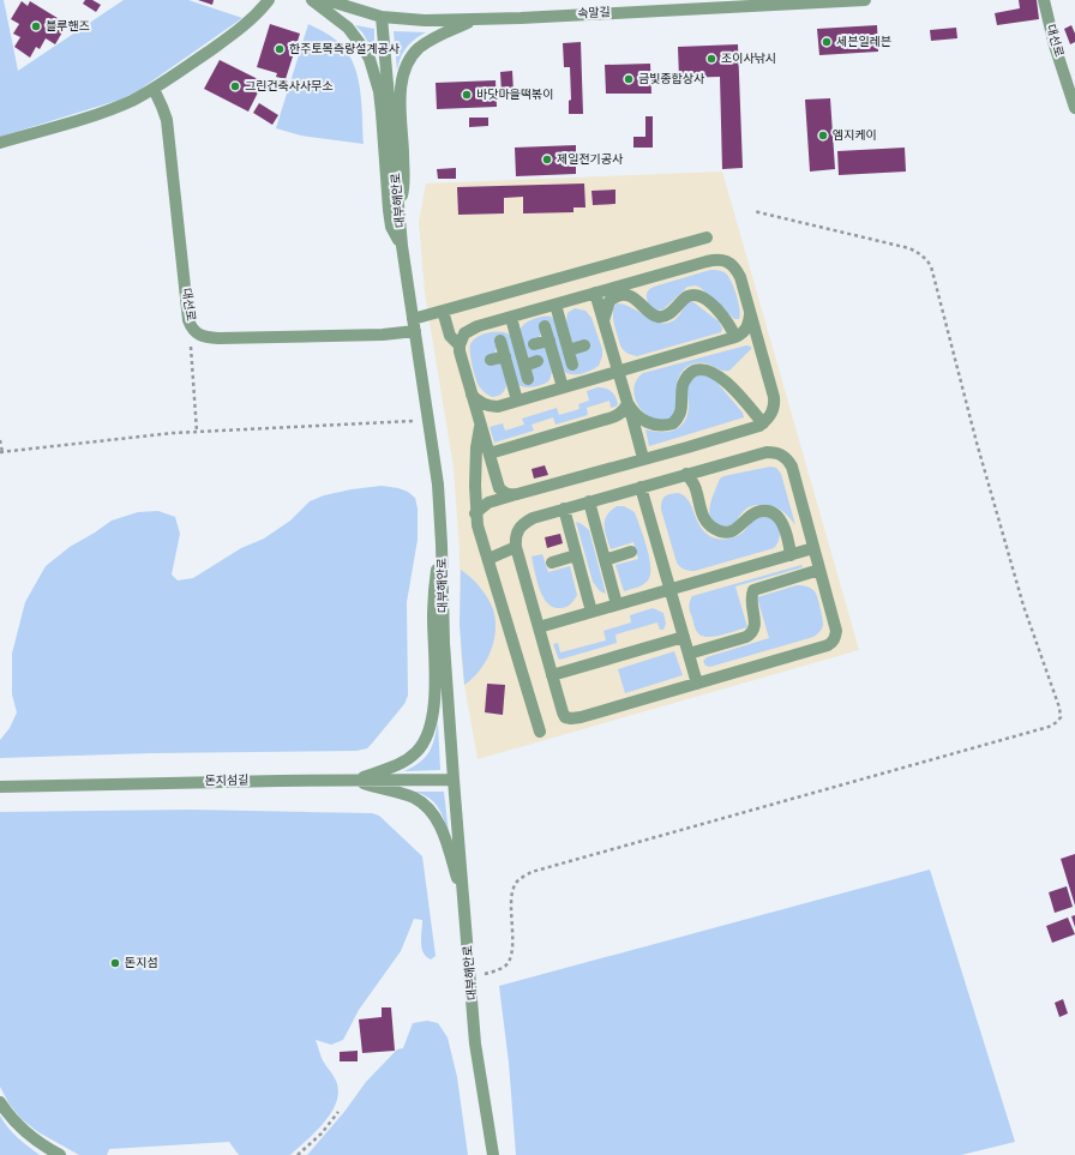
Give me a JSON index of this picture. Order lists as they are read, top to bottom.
{
  "streets": {
    "street": [
      "속말길",
      "대선로",
      "대부해안로",
      "돈지섬길"
    ]
  },
  "crossings": [
    ["속말길", "대부해안로"],
    ["대선로", "대부해안로"],
    ["대부해안로", "돈지섬길"]
  ],
  "places": [
    "블루핸즈",
    "세븐일레븐",
    "한주토목측량설계공사",
    "조이사낚시",
    "금빛종합상사",
    "그린건축사사무소",
    "바닷마을떡볶이",
    "엠지케이",
    "제일전기공사",
    "돈지섬"
  ]
}
